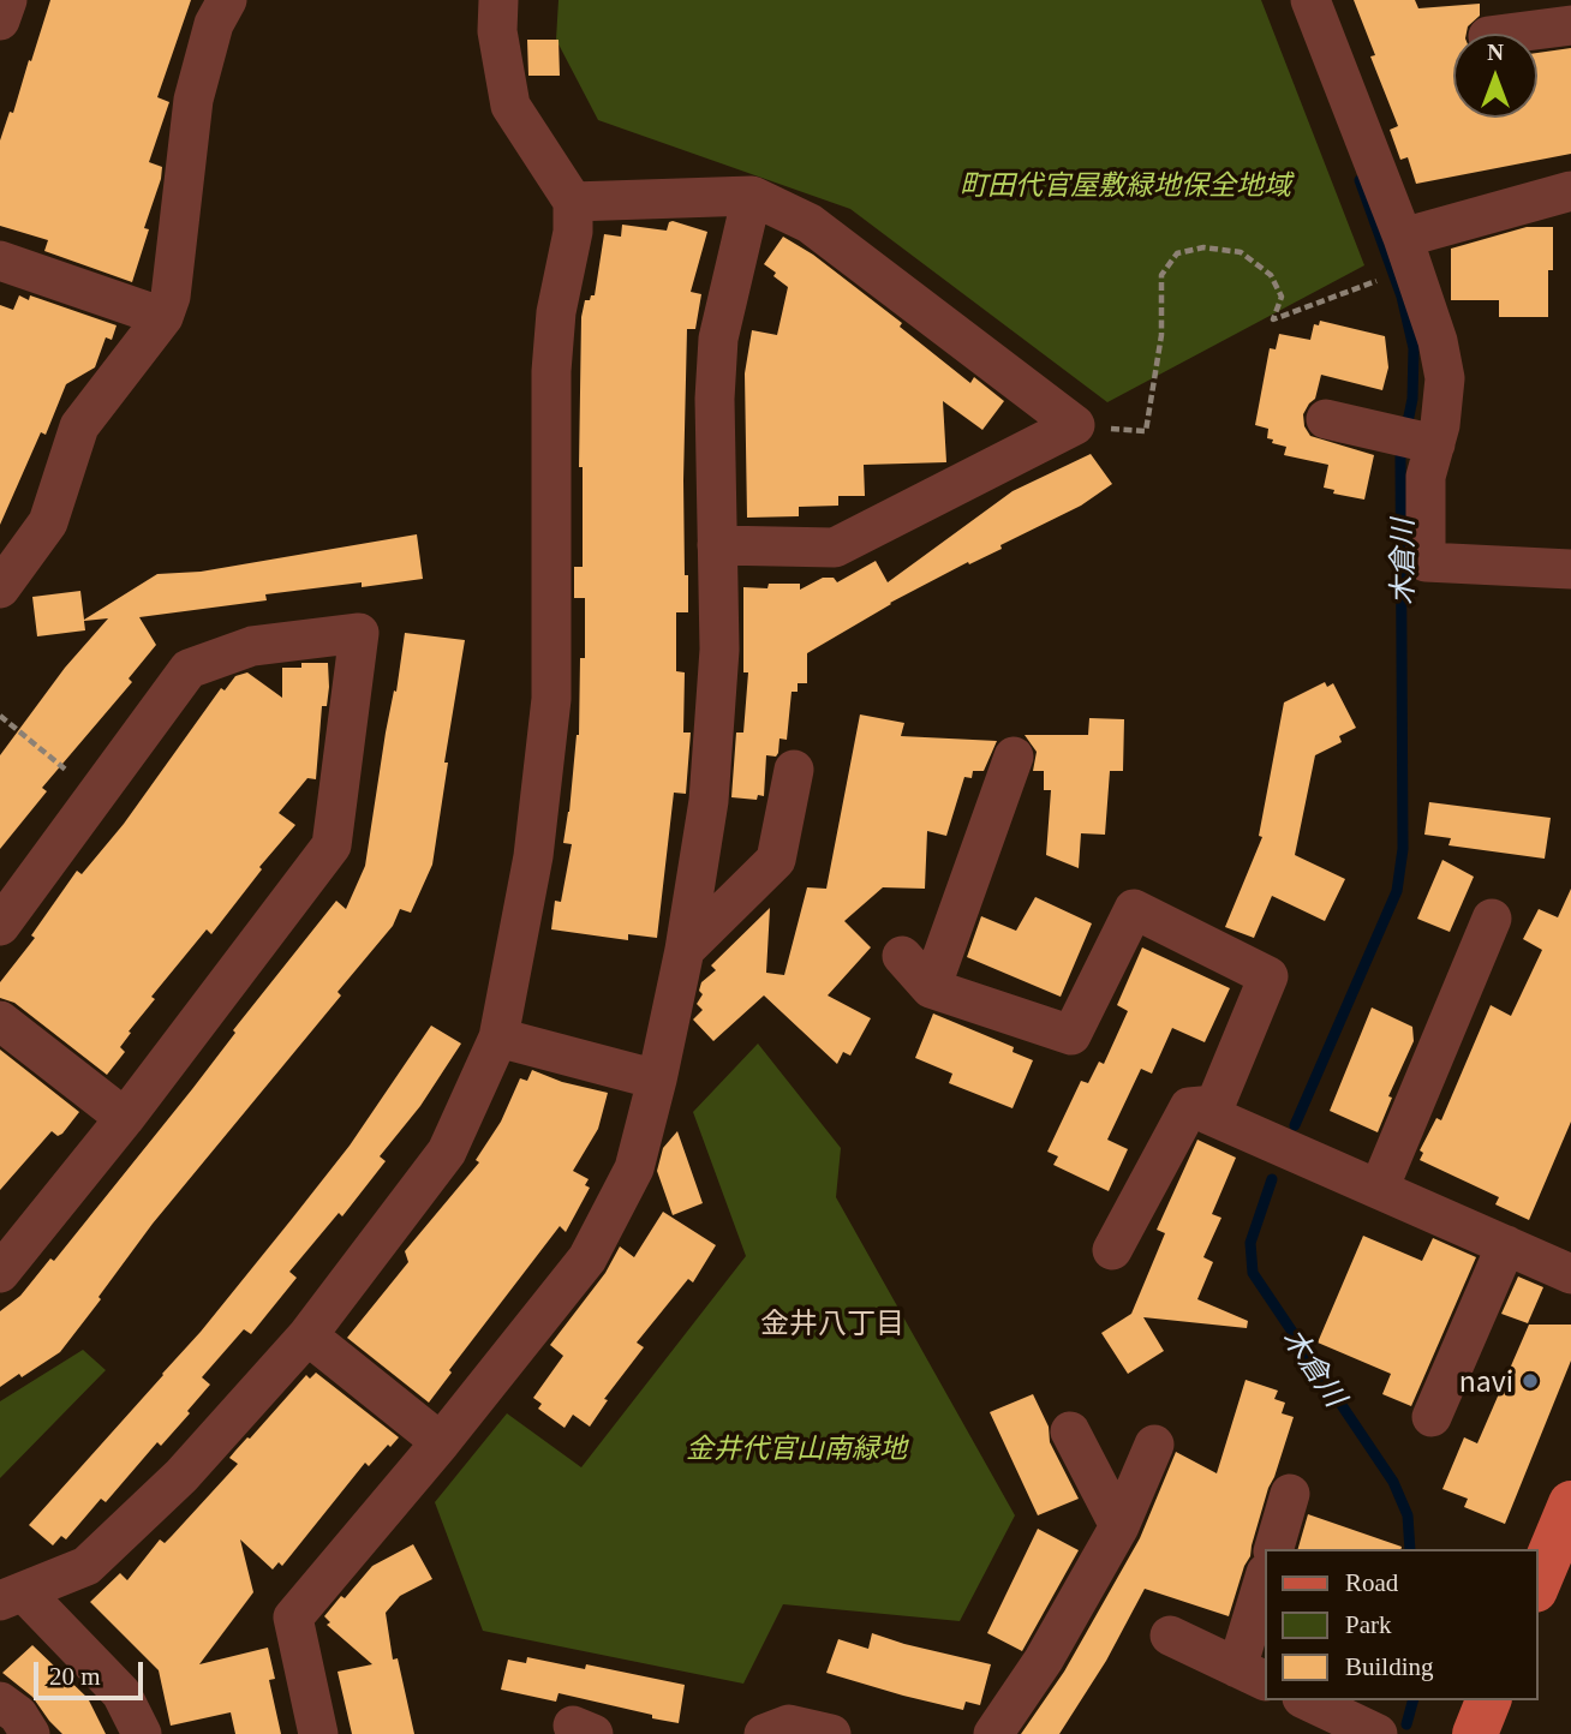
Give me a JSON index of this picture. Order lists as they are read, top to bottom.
{
  "districts": ["金井八丁目"],
  "water": ["木倉川"],
  "parks": ["町田代官屋敷緑地保全地域", "金井代官山南緑地"],
  "places": ["navi"],
  "legend": ["Road", "Park", "Building"],
  "scale_bar": "20 m",
  "north": "top"
}
